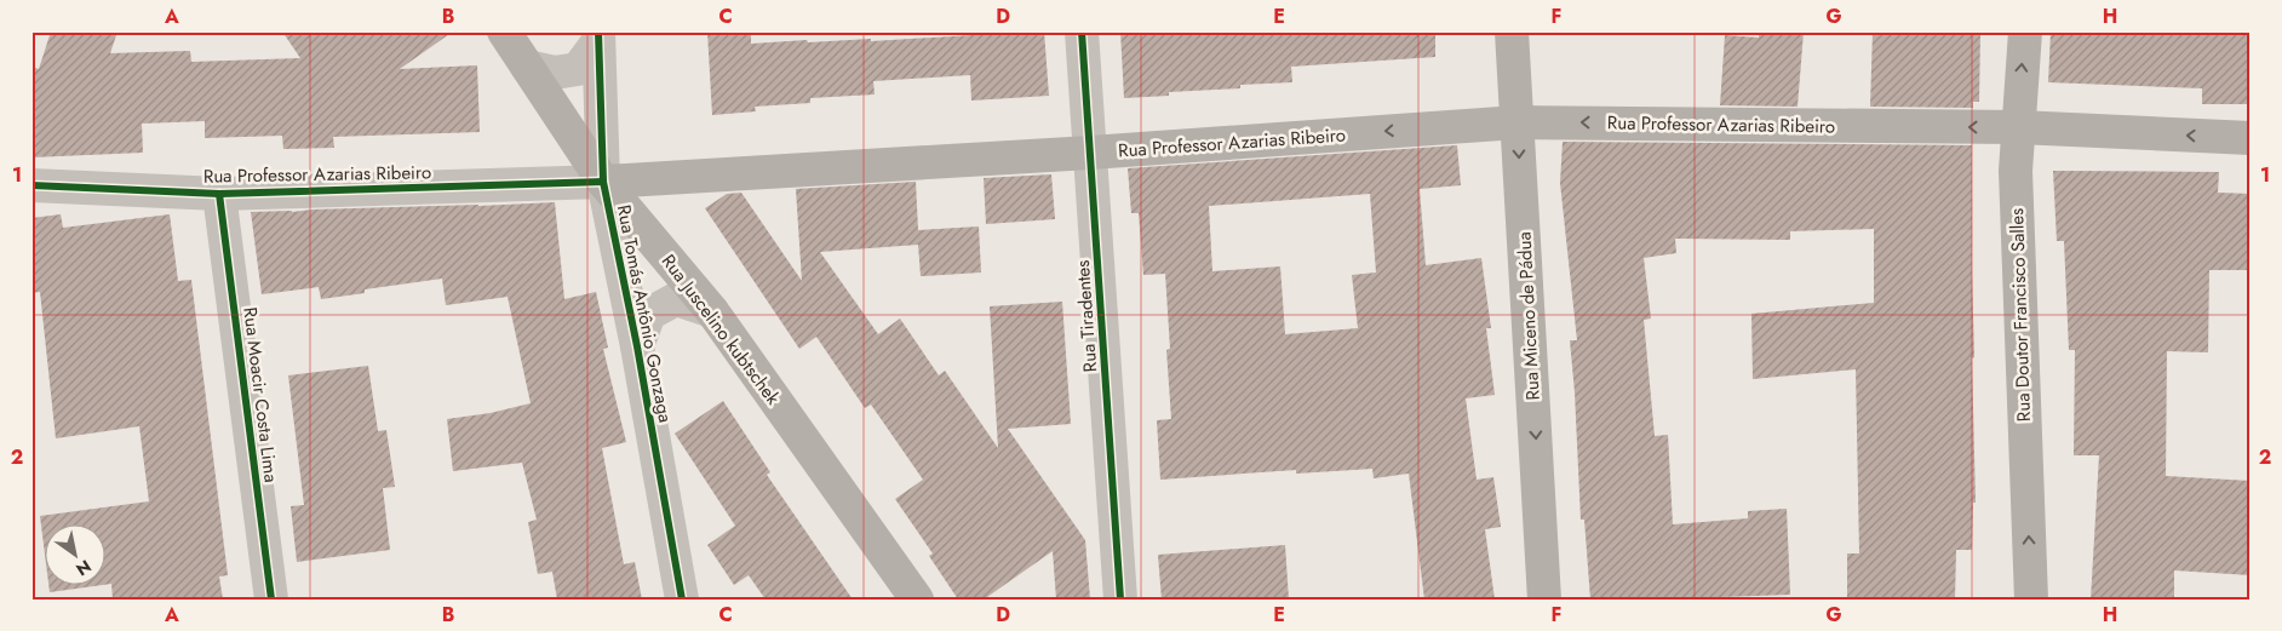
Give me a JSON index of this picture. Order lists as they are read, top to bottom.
{
  "streets": {
    "main road": [
      "Rua Professor Azarias Ribeiro",
      "Rua Doutor Francisco Salles",
      "Rua Miceno de Pádua",
      "Rua Juscelino kubtschek"
    ],
    "street": ["Rua Tomás Antônio Gonzaga", "Rua Tiradentes", "Rua Moacir Costa Lima"]
  },
  "crossings": [
    ["Rua Professor Azarias Ribeiro", "Rua Tomás Antônio Gonzaga"],
    ["Rua Professor Azarias Ribeiro", "Rua Doutor Francisco Salles"],
    ["Rua Professor Azarias Ribeiro", "Rua Tiradentes"],
    ["Rua Professor Azarias Ribeiro", "Rua Miceno de Pádua"],
    ["Rua Professor Azarias Ribeiro", "Rua Juscelino kubtschek"],
    ["Rua Professor Azarias Ribeiro", "Rua Moacir Costa Lima"],
    ["Rua Tomás Antônio Gonzaga", "Rua Juscelino kubtschek"]
  ],
  "one_way": ["Rua Professor Azarias Ribeiro", "Rua Doutor Francisco Salles", "Rua Miceno de Pádua"],
  "north": "bottom right",
  "grid": {
    "columns": [
      "A",
      "B",
      "C",
      "D",
      "E",
      "F",
      "G",
      "H"
    ],
    "rows": ["1", "2"]
  }
}
